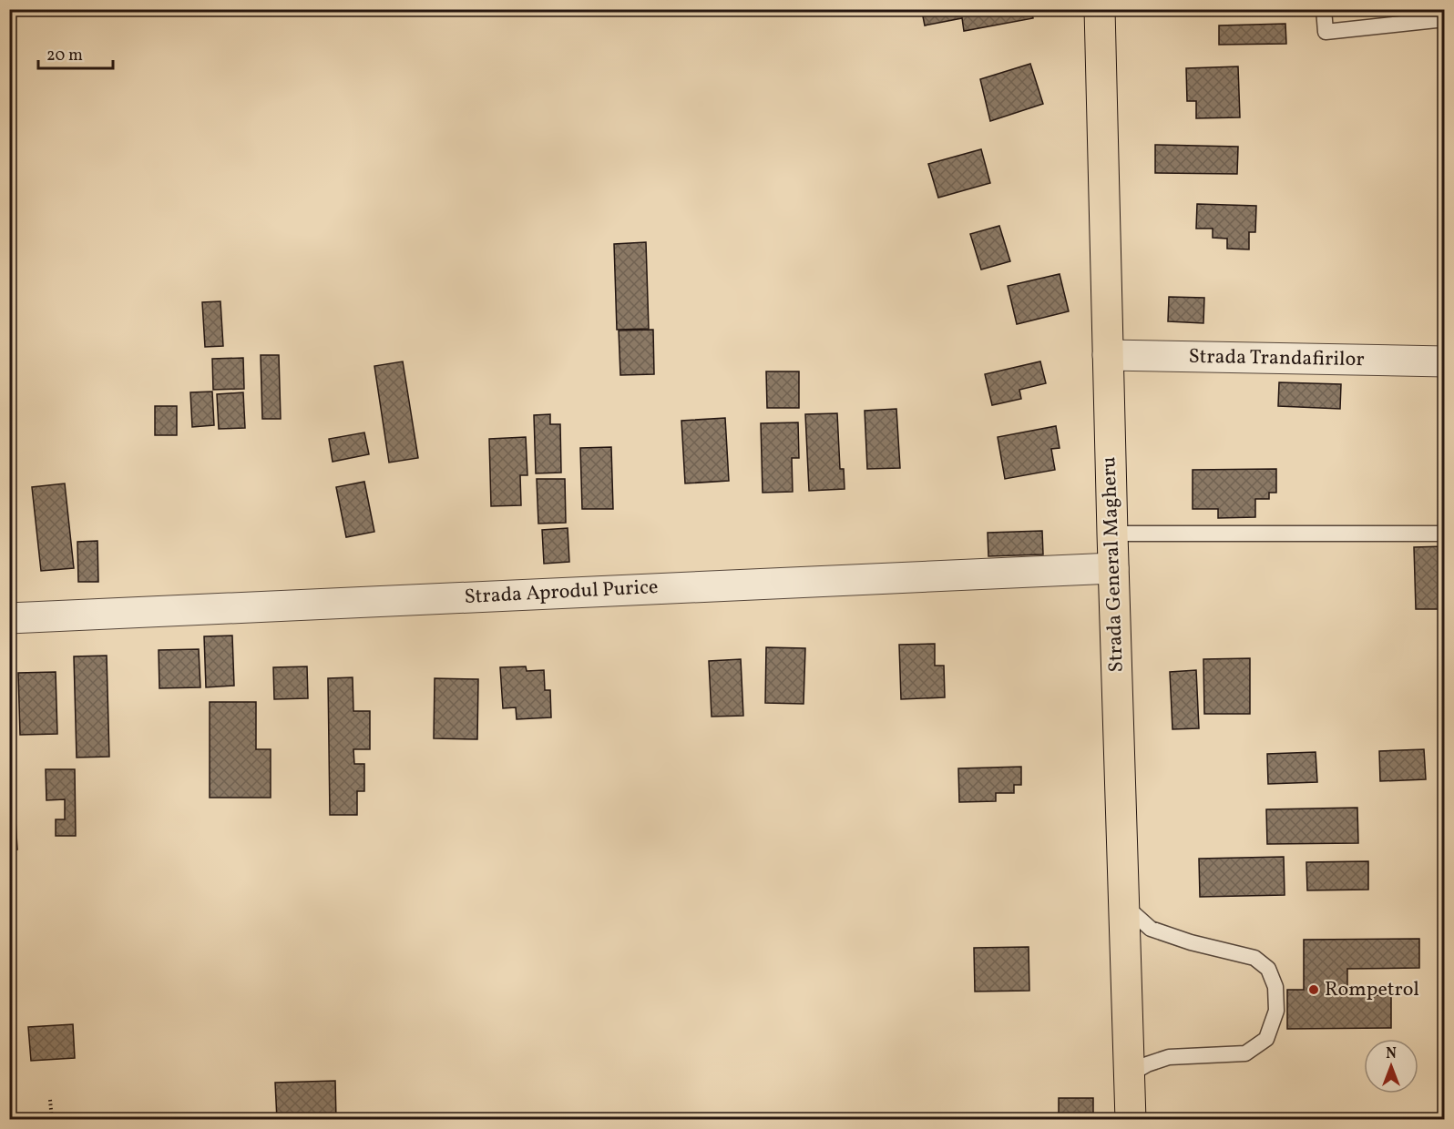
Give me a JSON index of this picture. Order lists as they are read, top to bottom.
{
  "streets": {
    "main road": ["Strada General Magheru"],
    "street": ["Strada Trandafirilor", "Strada Aprodul Purice"]
  },
  "crossings": [
    ["Strada Trandafirilor", "Strada General Magheru"],
    ["Strada General Magheru", "Strada Aprodul Purice"]
  ],
  "places": ["Rompetrol"],
  "scale_bar": "20 m",
  "north": "top"
}
